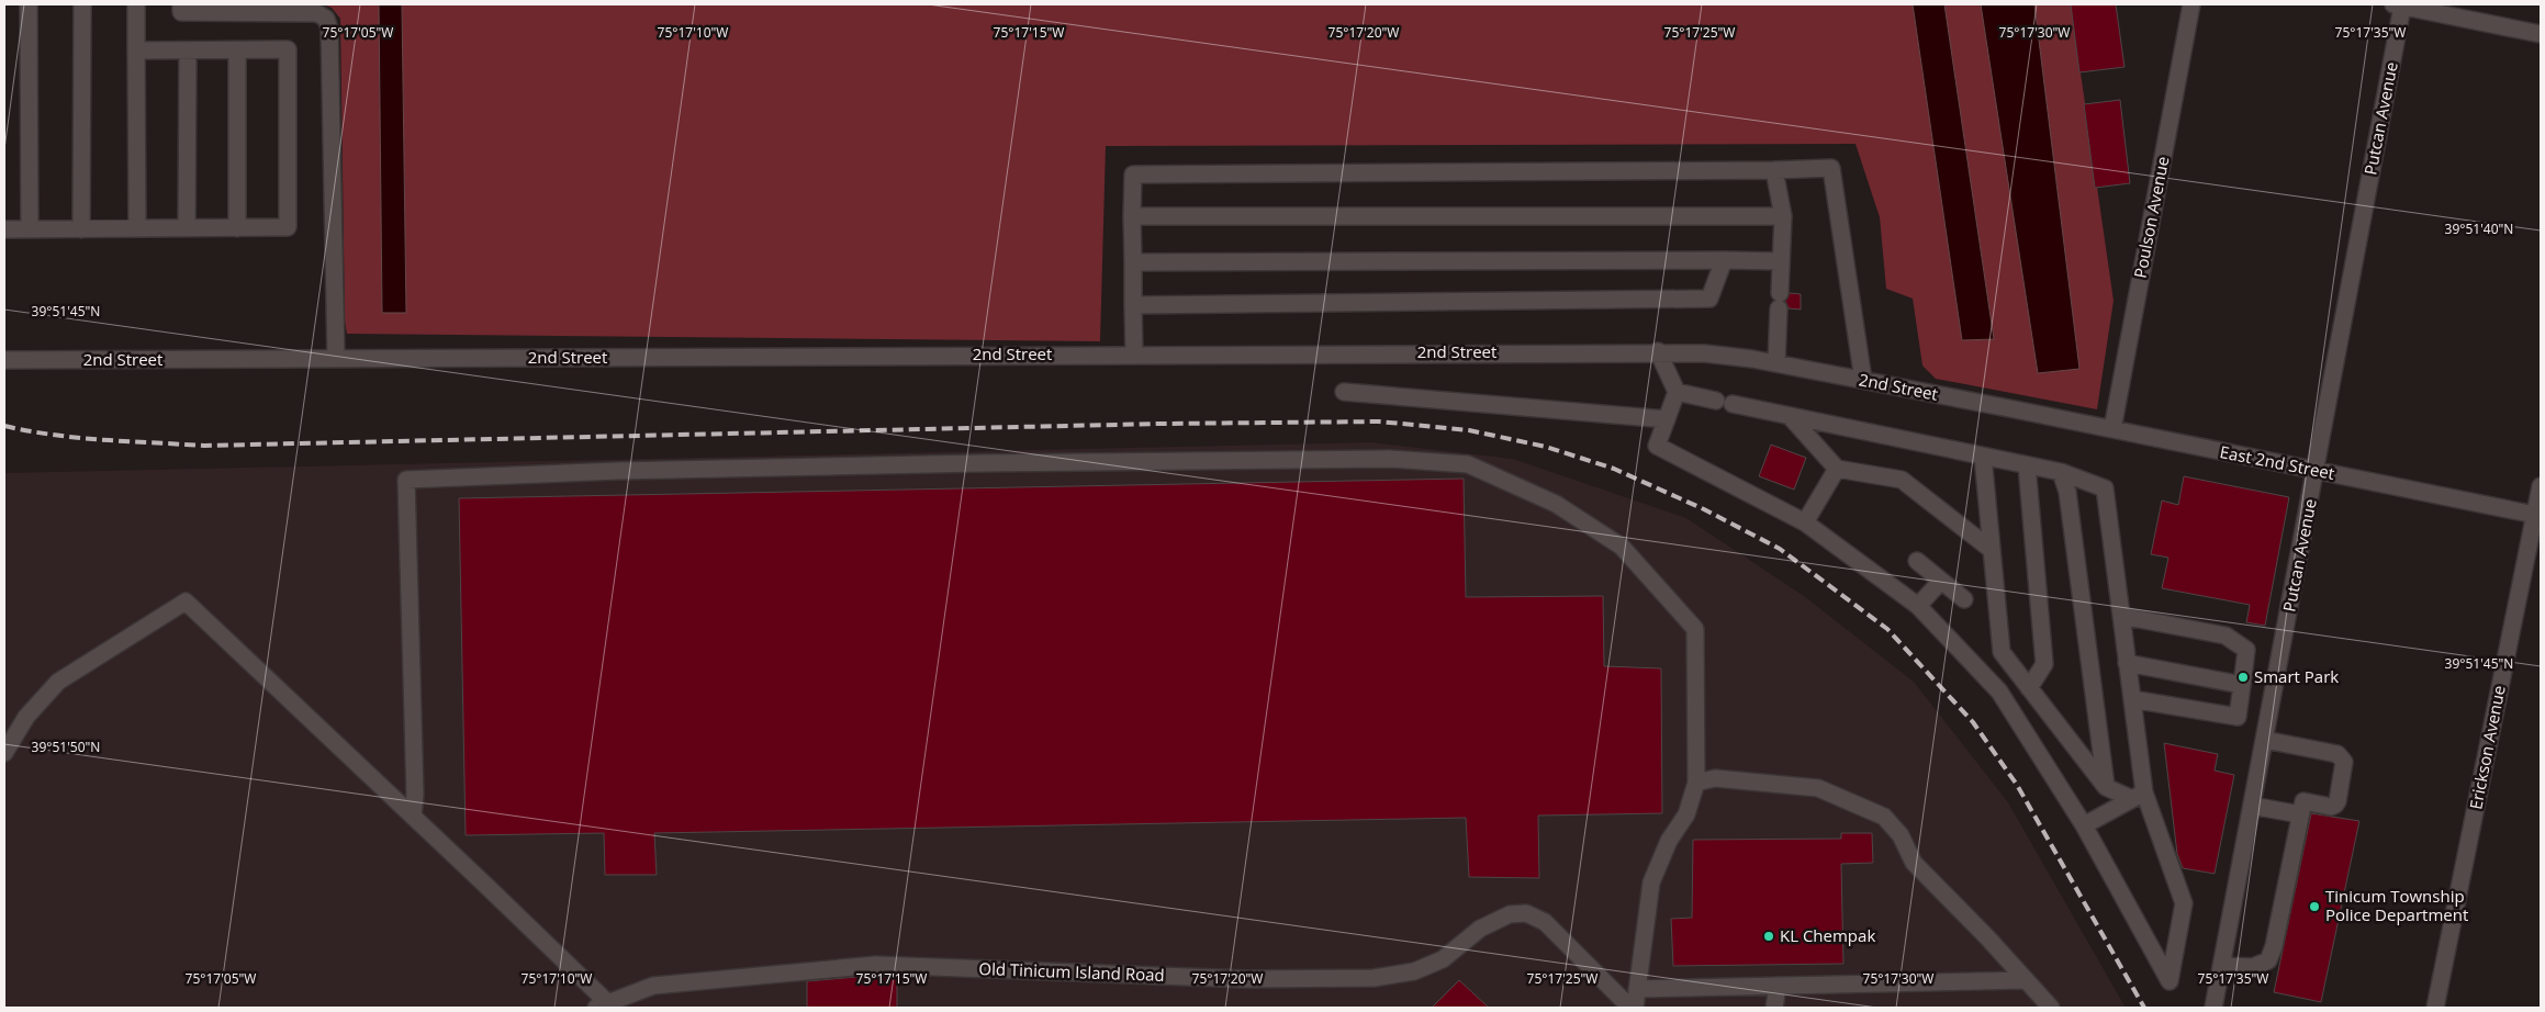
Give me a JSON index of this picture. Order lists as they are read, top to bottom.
{
  "streets": {
    "street": [
      "Putcan Avenue",
      "Poulson Avenue",
      "2nd Street",
      "East 2nd Street",
      "Erickson Avenue",
      "Old Tinicum Island Road"
    ]
  },
  "crossings": [
    ["Putcan Avenue", "East 2nd Street"],
    ["Poulson Avenue", "East 2nd Street"],
    ["2nd Street", "East 2nd Street"],
    ["East 2nd Street", "Erickson Avenue"]
  ],
  "places": ["Smart Park", "Tinicum Township Police Department", "KL Chempak"],
  "coordinates": [
    "75°17'05\"W",
    "75°17'10\"W",
    "75°17'15\"W",
    "75°17'20\"W",
    "75°17'25\"W",
    "75°17'30\"W",
    "75°17'35\"W",
    "39°51'40\"N",
    "39°51'45\"N",
    "39°51'50\"N"
  ]
}
